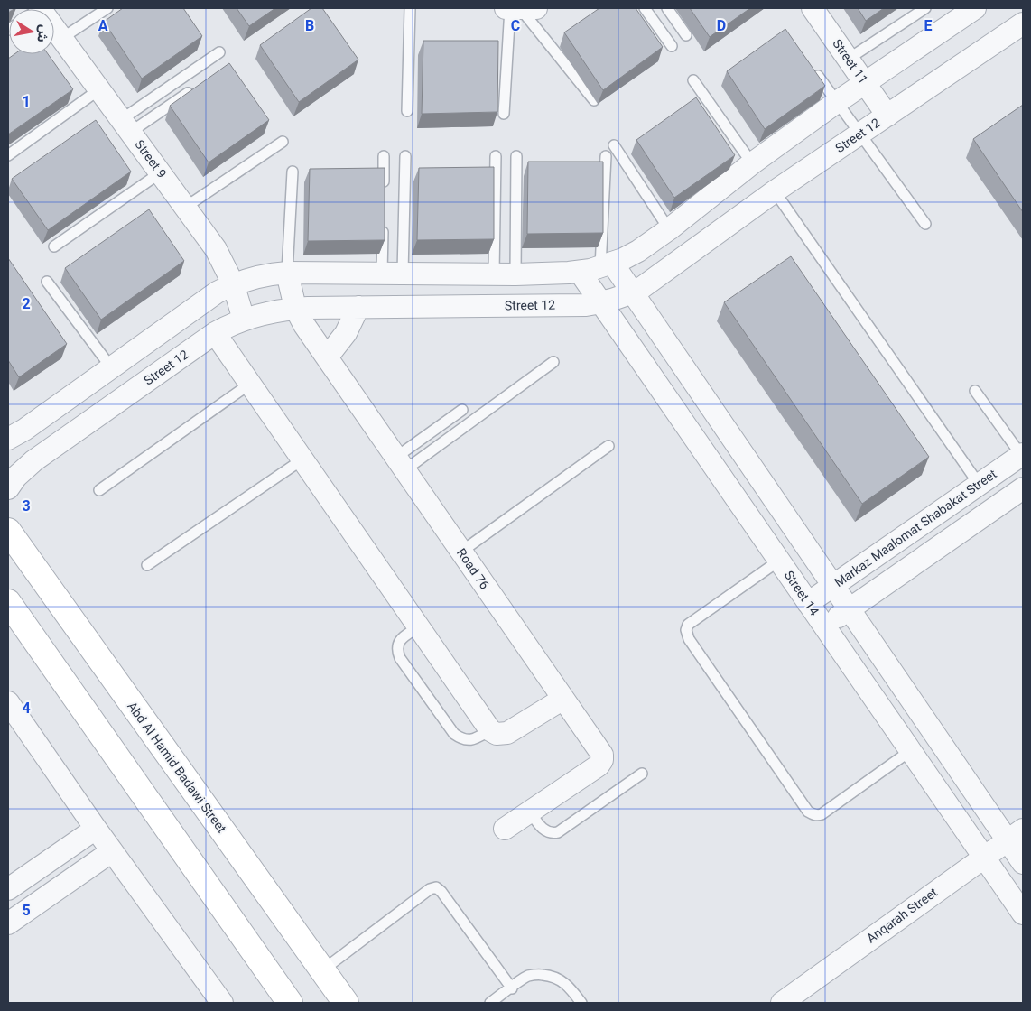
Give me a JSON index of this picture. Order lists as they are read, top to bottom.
{
  "streets": {
    "main road": ["Abd Al Hamid Badawi Street"],
    "street": [
      "Street 11",
      "Street 12",
      "Street 9",
      "Markaz Maalomat Shabakat Street",
      "Road 76",
      "Street 14",
      "Anqarah Street"
    ]
  },
  "crossings": [
    ["Street 11", "Street 12"],
    ["Street 12", "Street 9"],
    ["Street 12", "Road 76"],
    ["Street 12", "Street 14"],
    ["Markaz Maalomat Shabakat Street", "Street 14"],
    ["Street 14", "Anqarah Street"]
  ],
  "north": "right",
  "grid": {
    "columns": [
      "A",
      "B",
      "C",
      "D",
      "E"
    ],
    "rows": [
      "1",
      "2",
      "3",
      "4",
      "5"
    ]
  }
}
